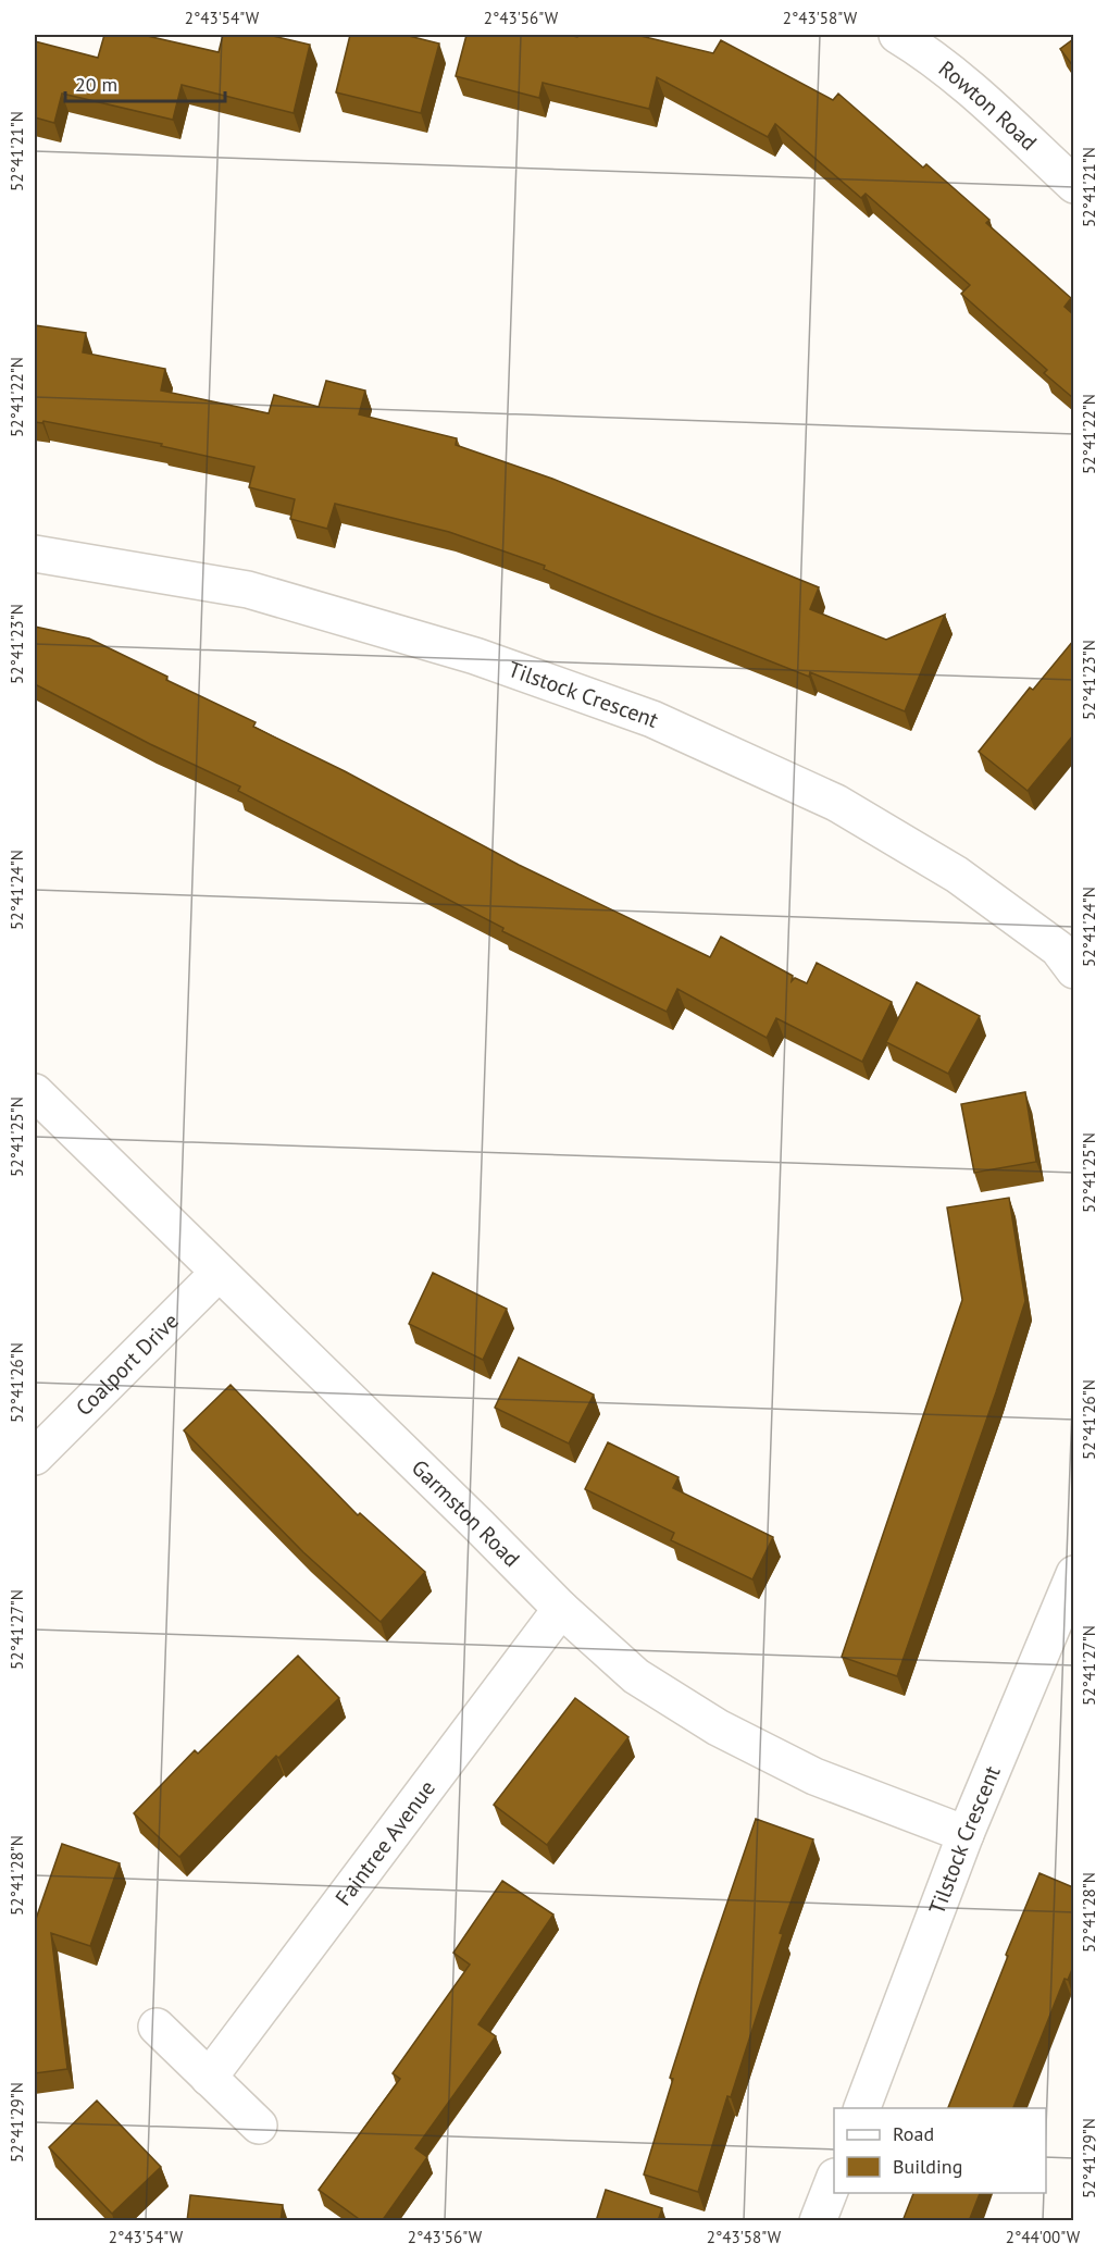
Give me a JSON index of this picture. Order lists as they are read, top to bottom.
{
  "streets": {
    "street": [
      "Rowton Road",
      "Tilstock Crescent",
      "Coalport Drive",
      "Garmston Road",
      "Faintree Avenue"
    ]
  },
  "crossings": [
    ["Tilstock Crescent", "Garmston Road"],
    ["Coalport Drive", "Garmston Road"],
    ["Garmston Road", "Faintree Avenue"]
  ],
  "legend": ["Road", "Building"],
  "scale_bar": "20 m",
  "coordinates": [
    "2°43'54\"W",
    "2°43'56\"W",
    "2°43'58\"W",
    "52°41'21\"N",
    "52°41'22\"N",
    "52°41'23\"N",
    "52°41'24\"N",
    "52°41'25\"N",
    "52°41'26\"N",
    "52°41'27\"N",
    "52°41'28\"N",
    "52°41'29\"N",
    "2°44'00\"W"
  ]
}
